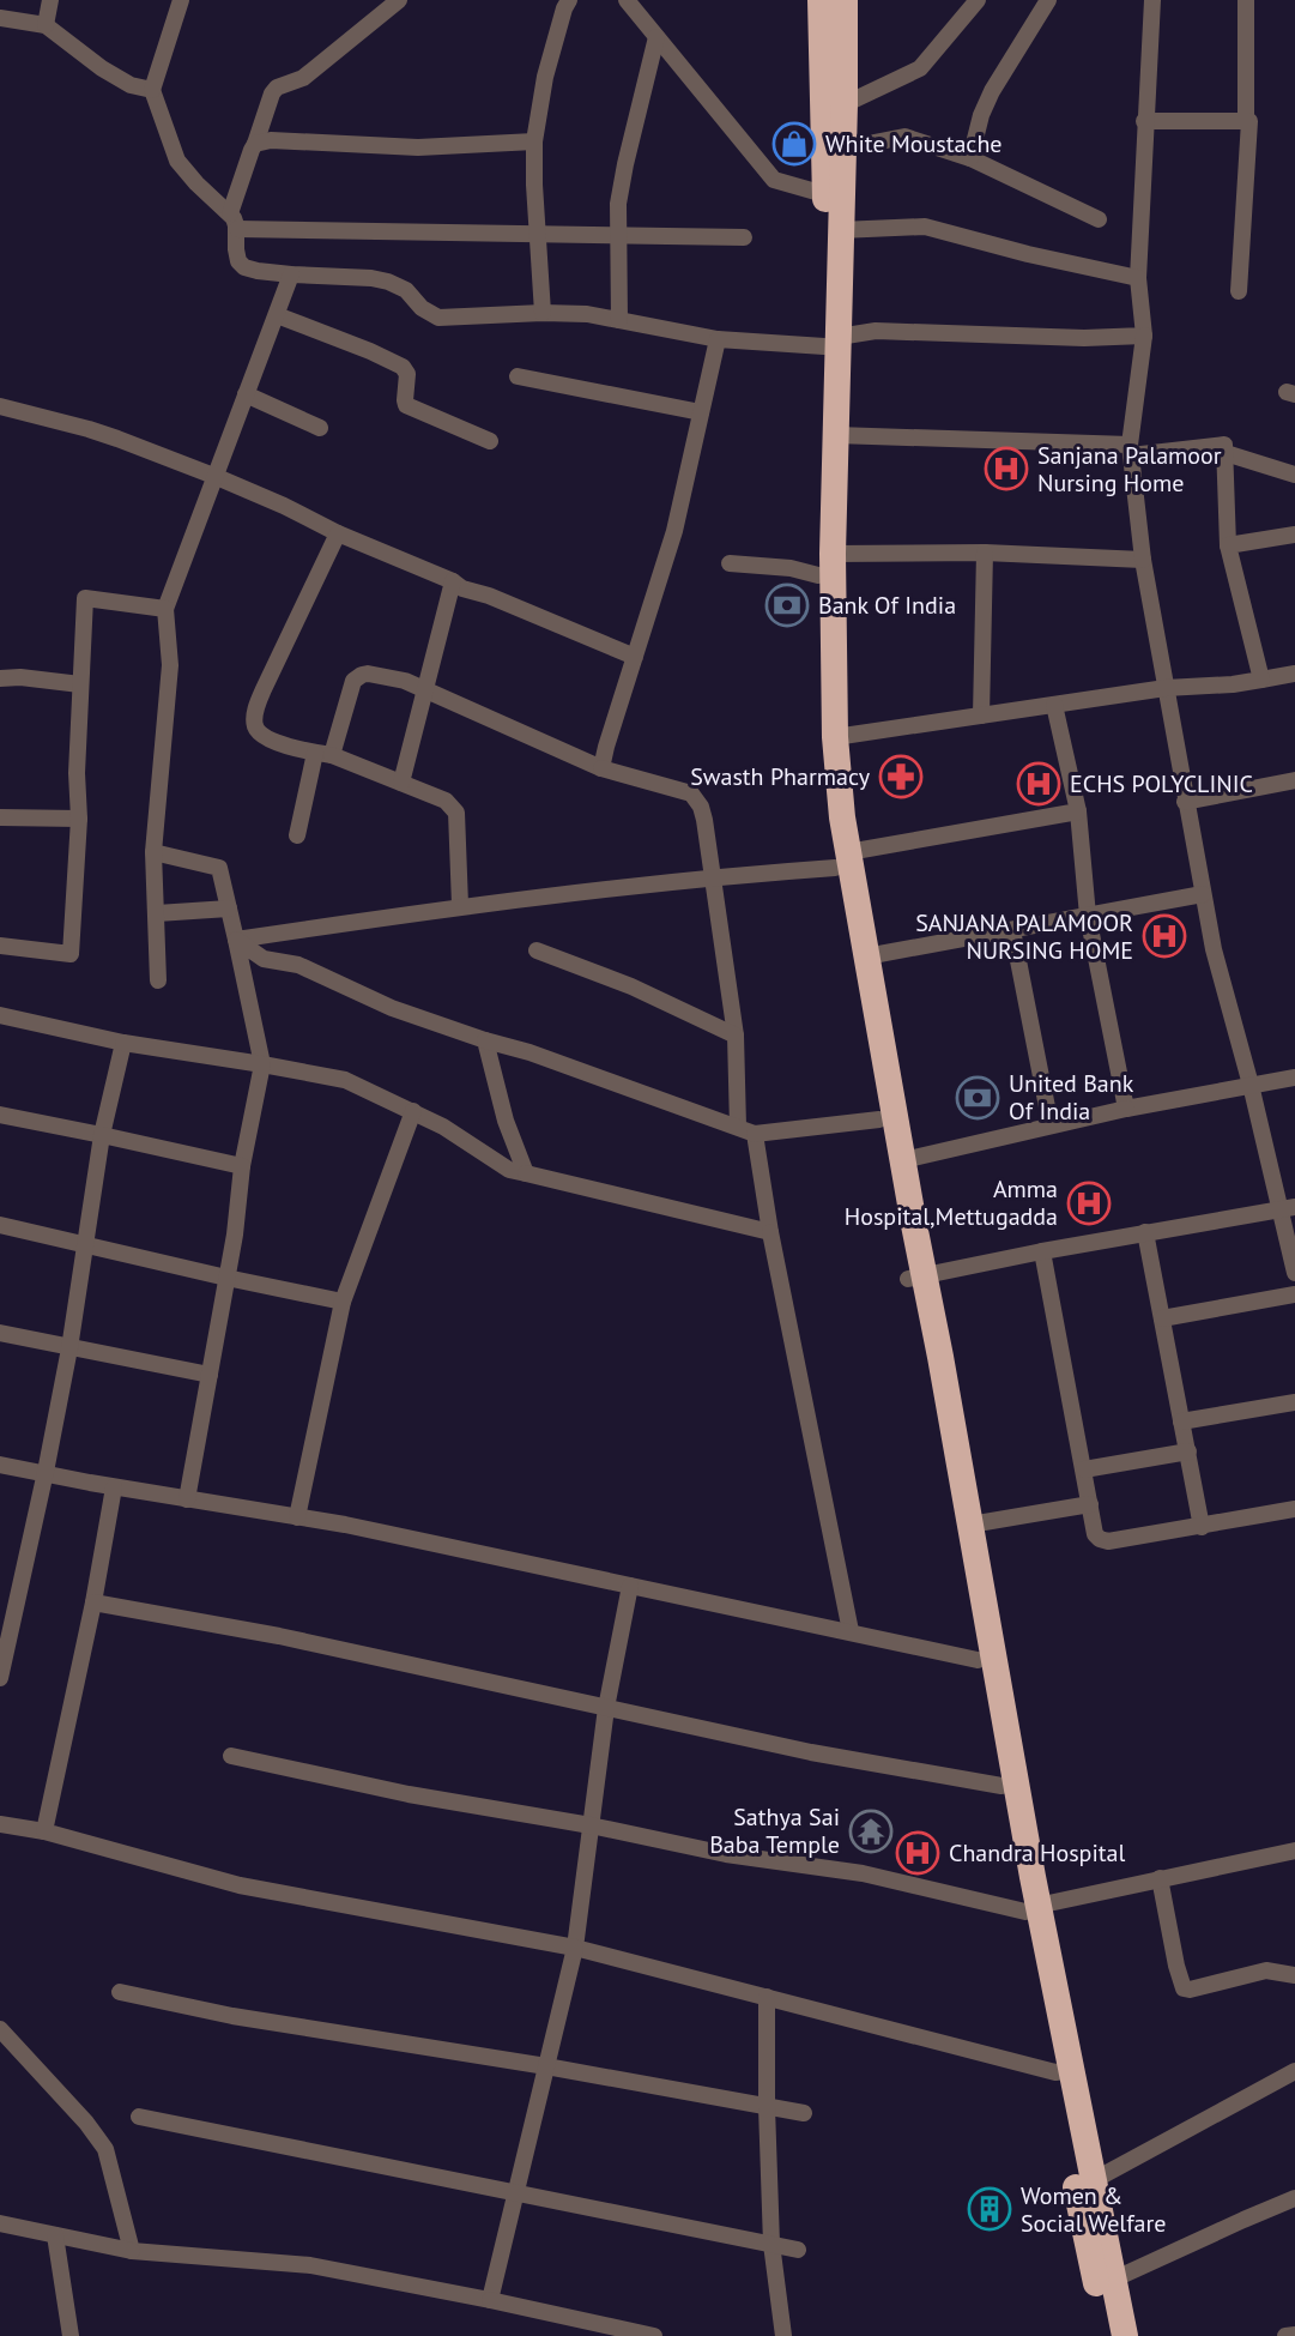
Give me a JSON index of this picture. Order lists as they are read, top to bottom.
{
  "places": {
    "shop": ["White Moustache"],
    "hospital": [
      "Sanjana Palamoor Nursing Home",
      "ECHS POLYCLINIC",
      "SANJANA PALAMOOR NURSING HOME",
      "Amma Hospital,Mettugadda",
      "Chandra Hospital"
    ],
    "bank": ["Bank Of India", "United Bank Of India"],
    "pharmacy": ["Swasth Pharmacy"],
    "temple": ["Sathya Sai Baba Temple"],
    "building": ["Women & Social Welfare"]
  }
}
